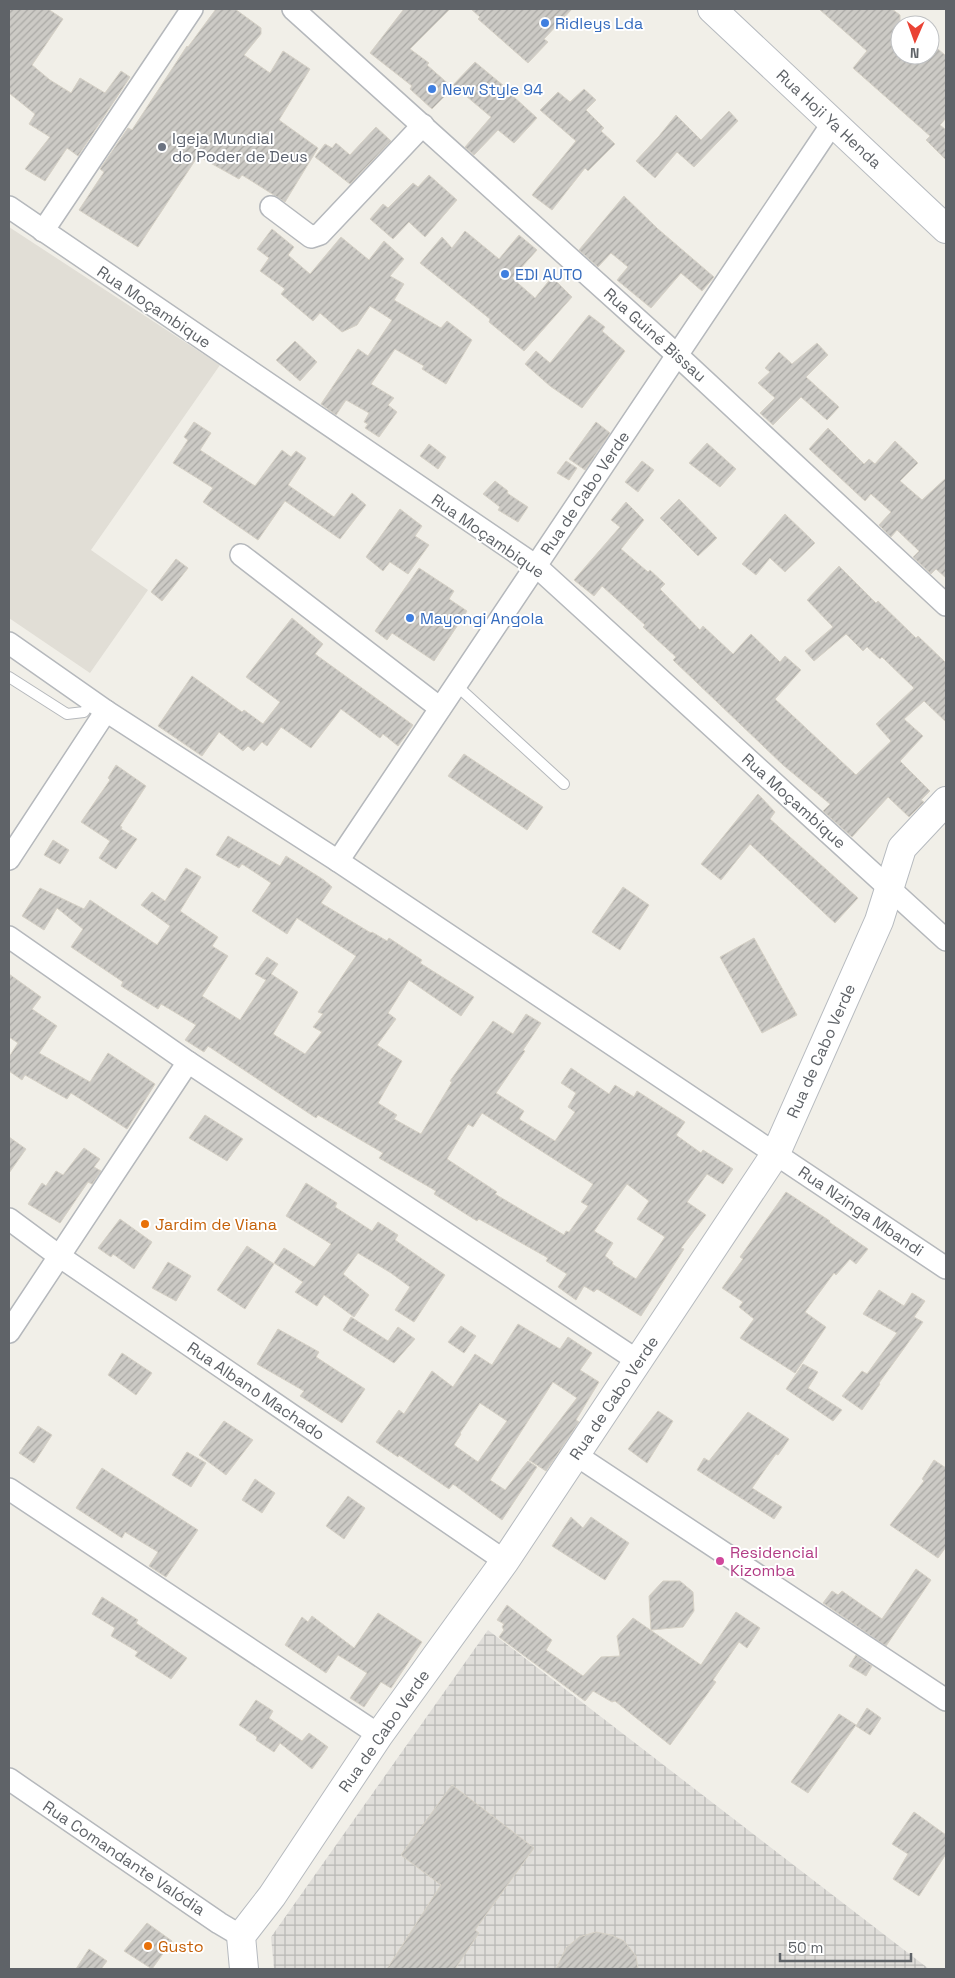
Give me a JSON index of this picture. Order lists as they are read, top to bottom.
{
  "streets": {
    "main road": ["Rua Hoji Ya Henda", "Rua de Cabo Verde"],
    "street": [
      "Rua Moçambique",
      "Rua Guiné Bissau",
      "Rua Nzinga Mbandi",
      "Rua Albano Machado",
      "Rua Comandante Valódia"
    ]
  },
  "crossings": [
    ["Rua Hoji Ya Henda", "Rua de Cabo Verde"],
    ["Rua Moçambique", "Rua de Cabo Verde"],
    ["Rua Guiné Bissau", "Rua de Cabo Verde"],
    ["Rua de Cabo Verde", "Rua Nzinga Mbandi"],
    ["Rua de Cabo Verde", "Rua Albano Machado"],
    ["Rua de Cabo Verde", "Rua Comandante Valódia"]
  ],
  "places": [
    "Ridleys Lda",
    "New Style 94",
    "Igeja Mundial do Poder de Deus",
    "EDI AUTO",
    "Mayongi Angola",
    "Jardim de Viana",
    "Residencial Kizomba",
    "Gusto"
  ],
  "scale_bar": "50 m",
  "north": "bottom"
}
